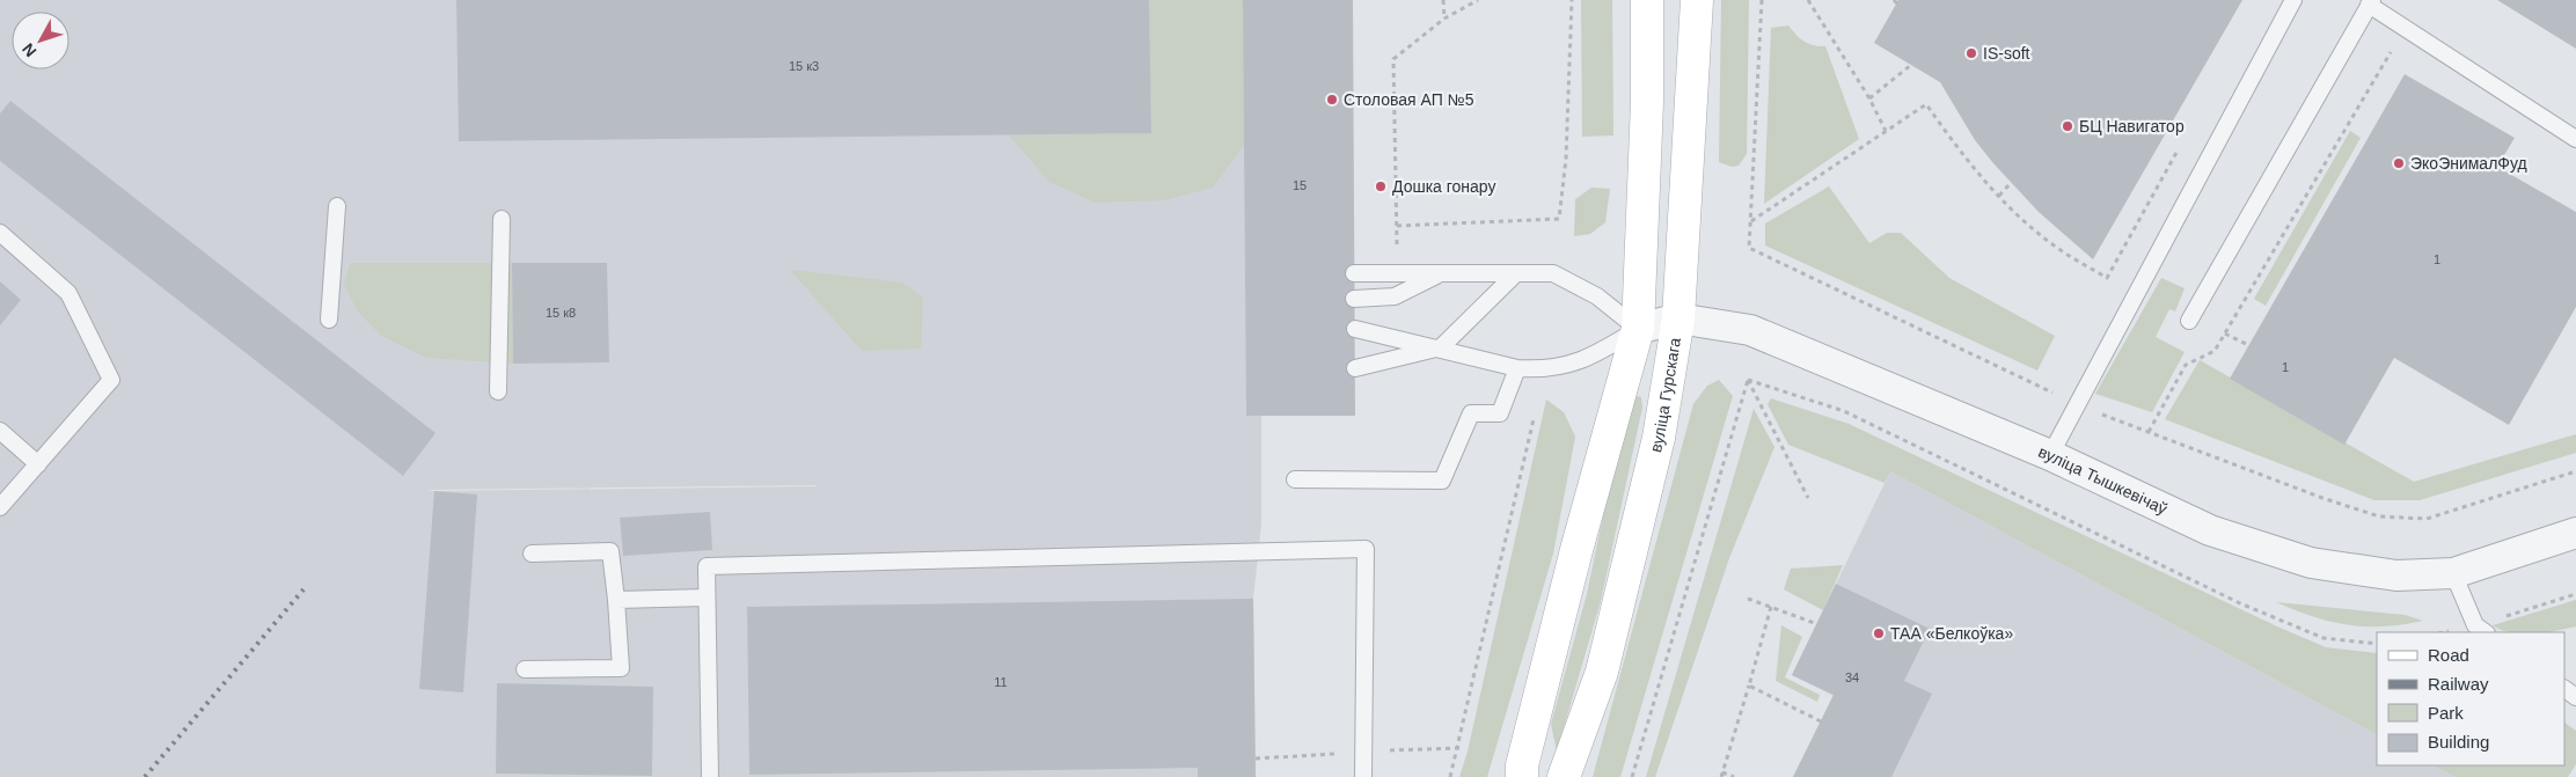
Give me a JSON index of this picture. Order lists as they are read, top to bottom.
{
  "streets": {
    "main road": ["вуліца Гурскага"],
    "street": ["вуліца Тышкевічаў"]
  },
  "crossings": [
    ["вуліца Гурскага", "вуліца Тышкевічаў"]
  ],
  "places": [
    "IS-soft",
    "Столовая АП №5",
    "БЦ Навигатор",
    "ЭкоЭнималФуд",
    "Дошка гонару",
    "ТАА «Белкоўка»"
  ],
  "house_numbers": [
    "15 к3",
    "15",
    "1",
    "15 к8",
    "1",
    "34",
    "11"
  ],
  "legend": [
    "Road",
    "Railway",
    "Park",
    "Building"
  ],
  "north": "bottom left"
}
